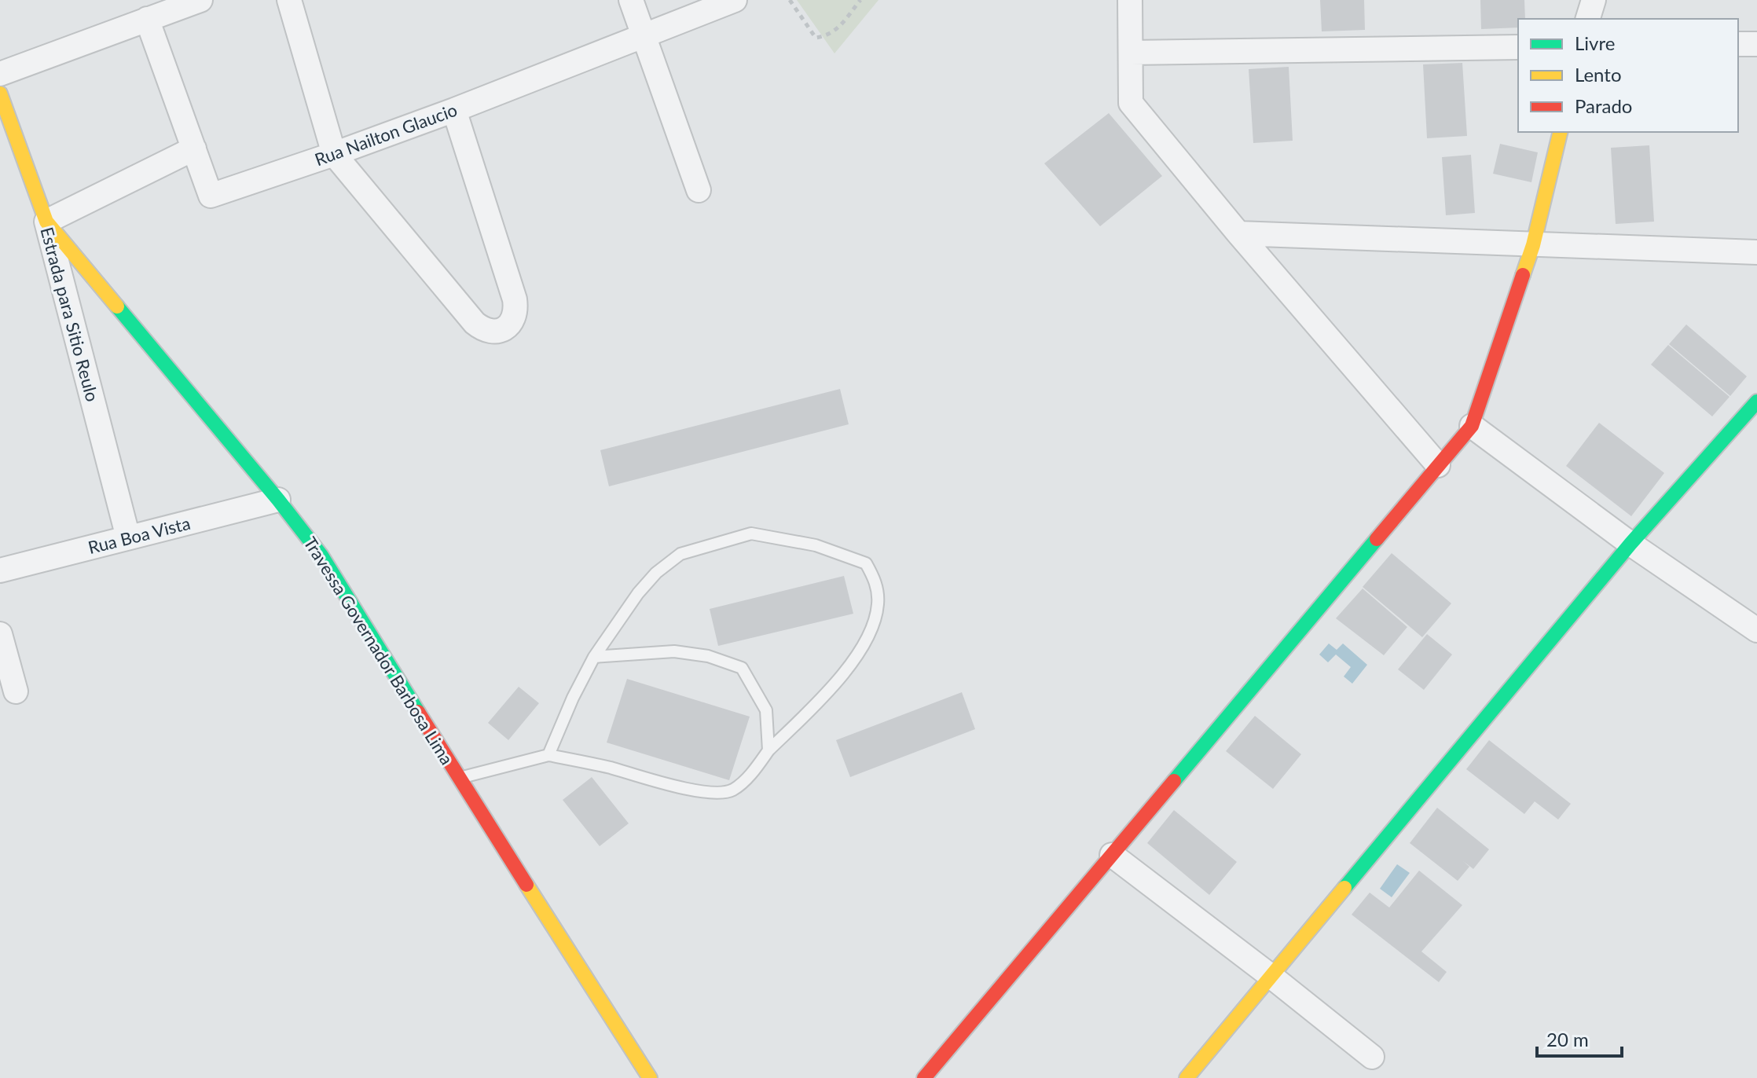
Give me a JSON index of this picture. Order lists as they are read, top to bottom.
{
  "streets": {
    "street": [
      "Rua Nailton Glaucio",
      "Estrada para Sitio Reulo",
      "Rua Boa Vista",
      "Travessa Governador Barbosa Lima"
    ]
  },
  "crossings": [
    ["Estrada para Sitio Reulo", "Rua Boa Vista"],
    ["Estrada para Sitio Reulo", "Travessa Governador Barbosa Lima"],
    ["Rua Boa Vista", "Travessa Governador Barbosa Lima"]
  ],
  "legend": ["Livre", "Lento", "Parado"],
  "scale_bar": "20 m"
}
